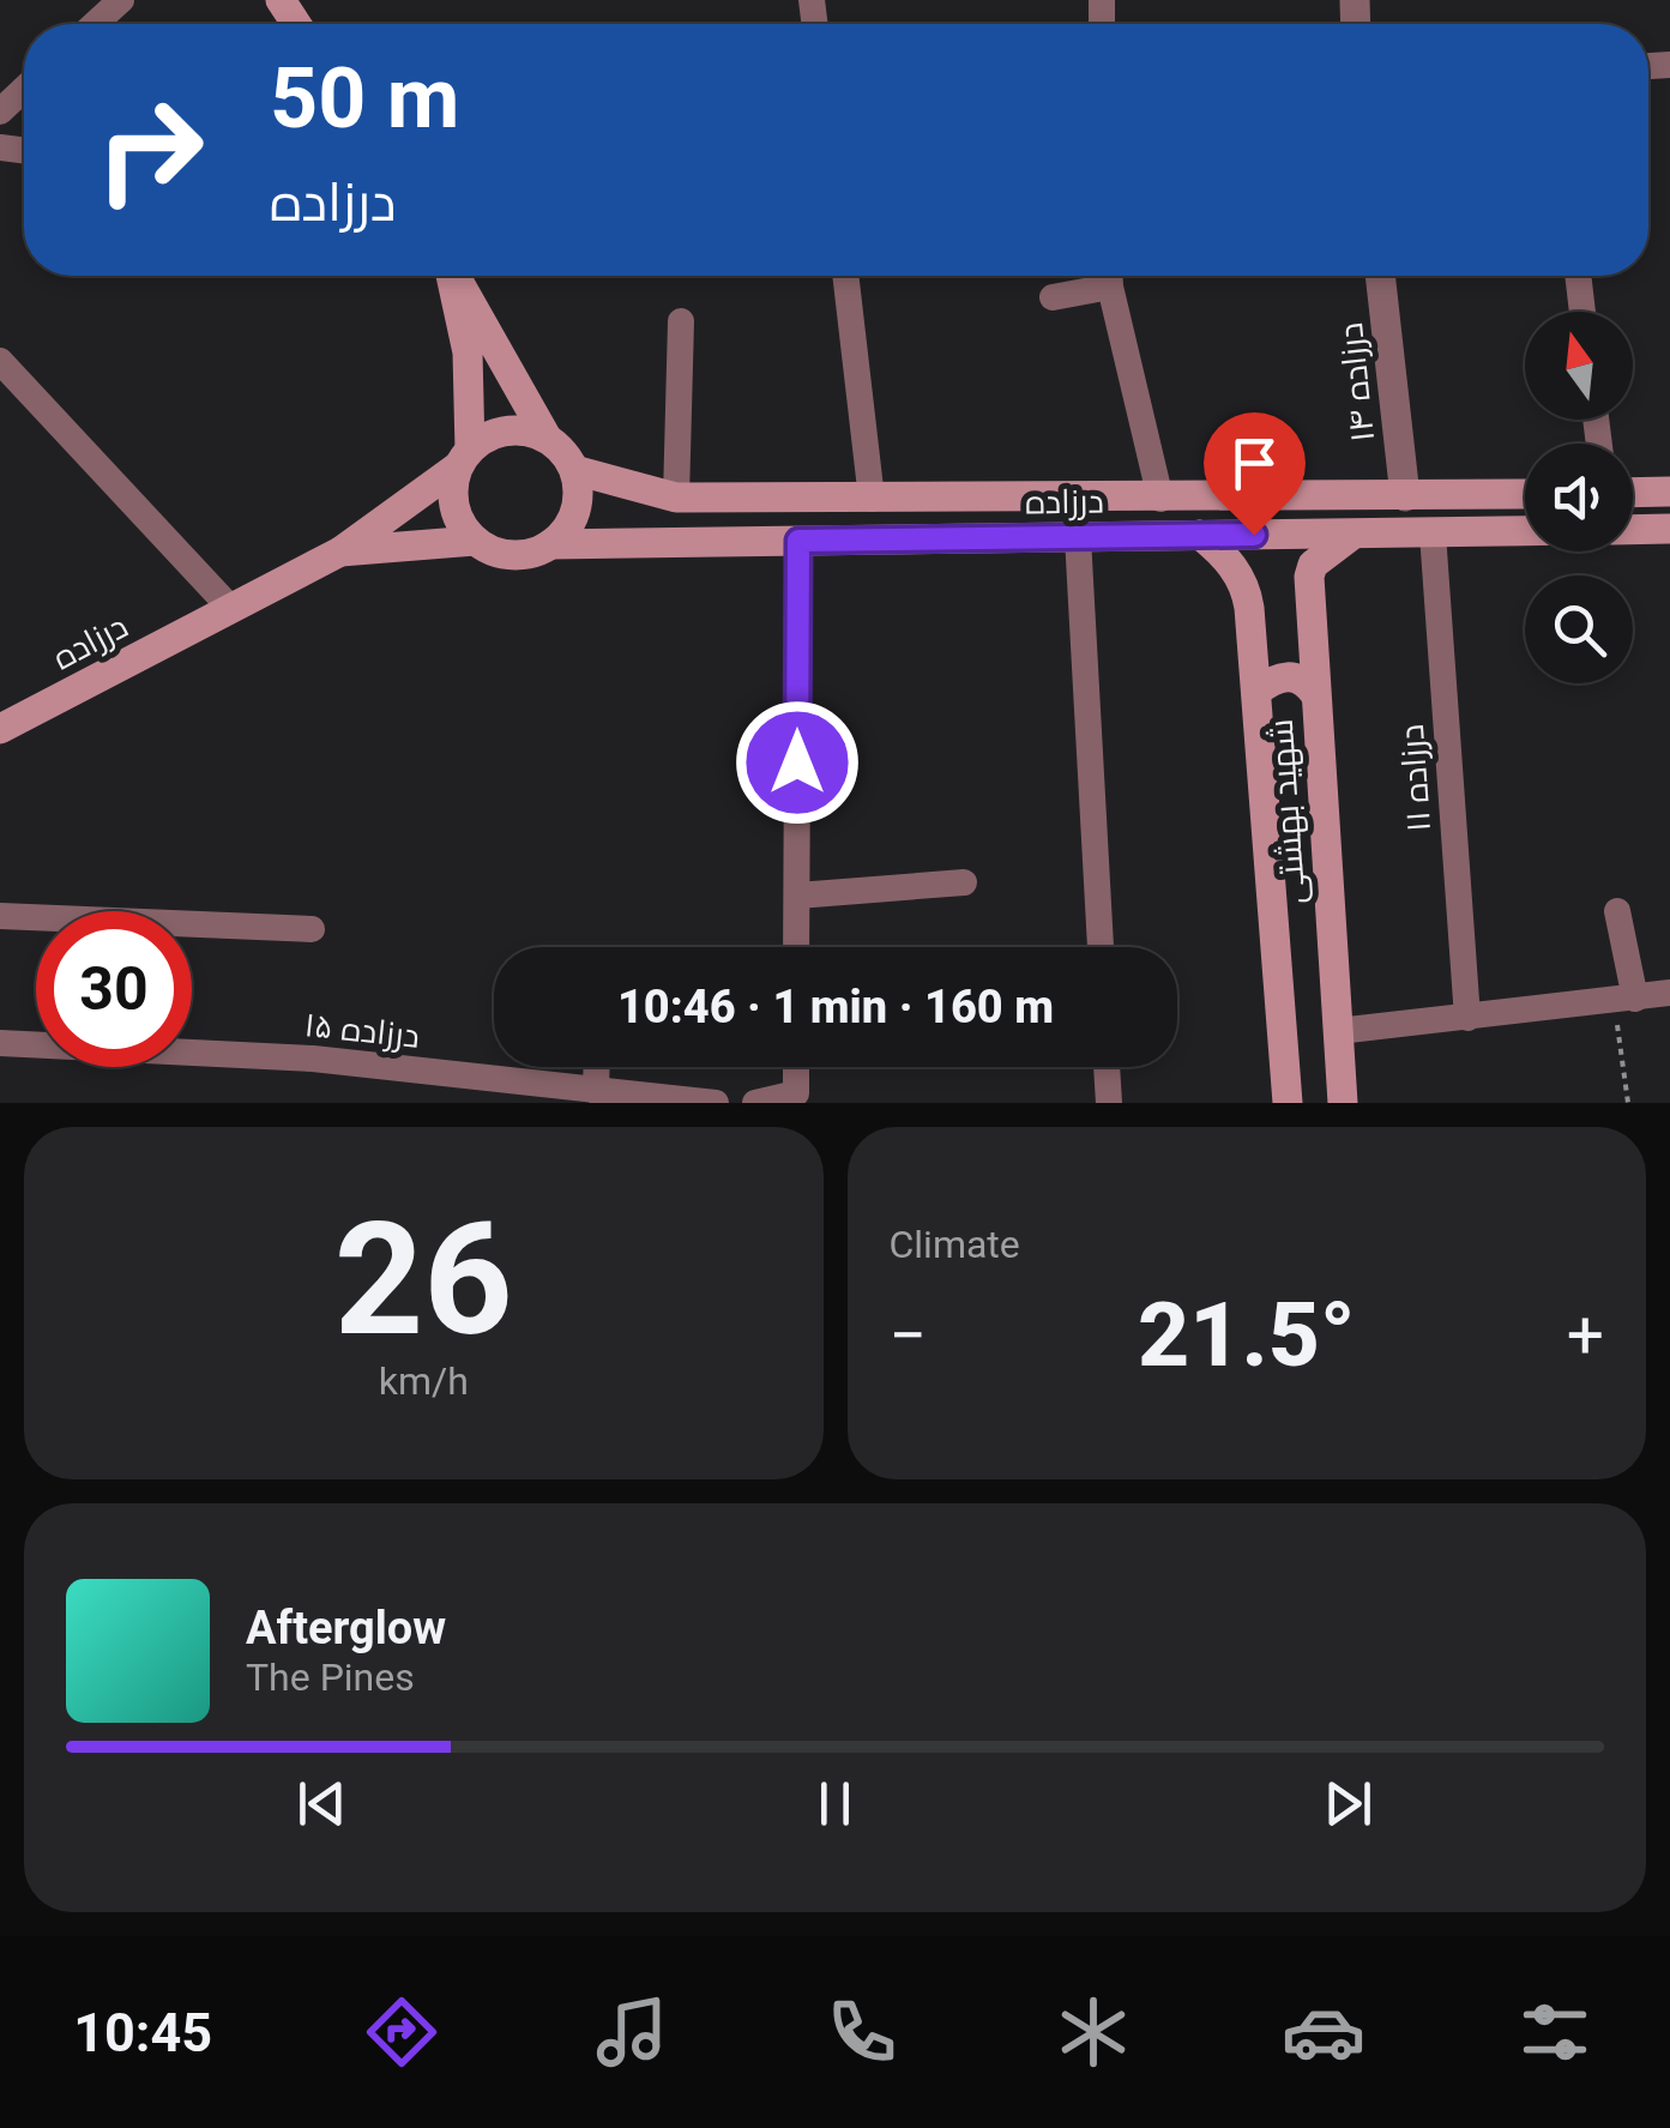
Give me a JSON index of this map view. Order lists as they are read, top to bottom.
{
  "streets": {
    "main road": ["درزاده", "شهید بهشتی"],
    "street": ["درزاده ۱۴", "درزاده ۱۱", "درزاده ۱۵"]
  },
  "crossings": [
    ["درزاده ۱۴", "درزاده"],
    ["درزاده", "درزاده ۱۱"],
    ["درزاده", "شهید بهشتی"]
  ],
  "north": "top",
  "page": {
    "turn": ["50 m", "درزاده"],
    "limit": "30",
    "trip": "10:46 · 1 min · 160 m",
    "tile": [
      ["26", "km/h"],
      "Climate"
    ],
    "heat": ["−", "21.5°", "+"],
    "song": ["Afterglow", "The Pines"],
    "tabs": "10:45"
  }
}
